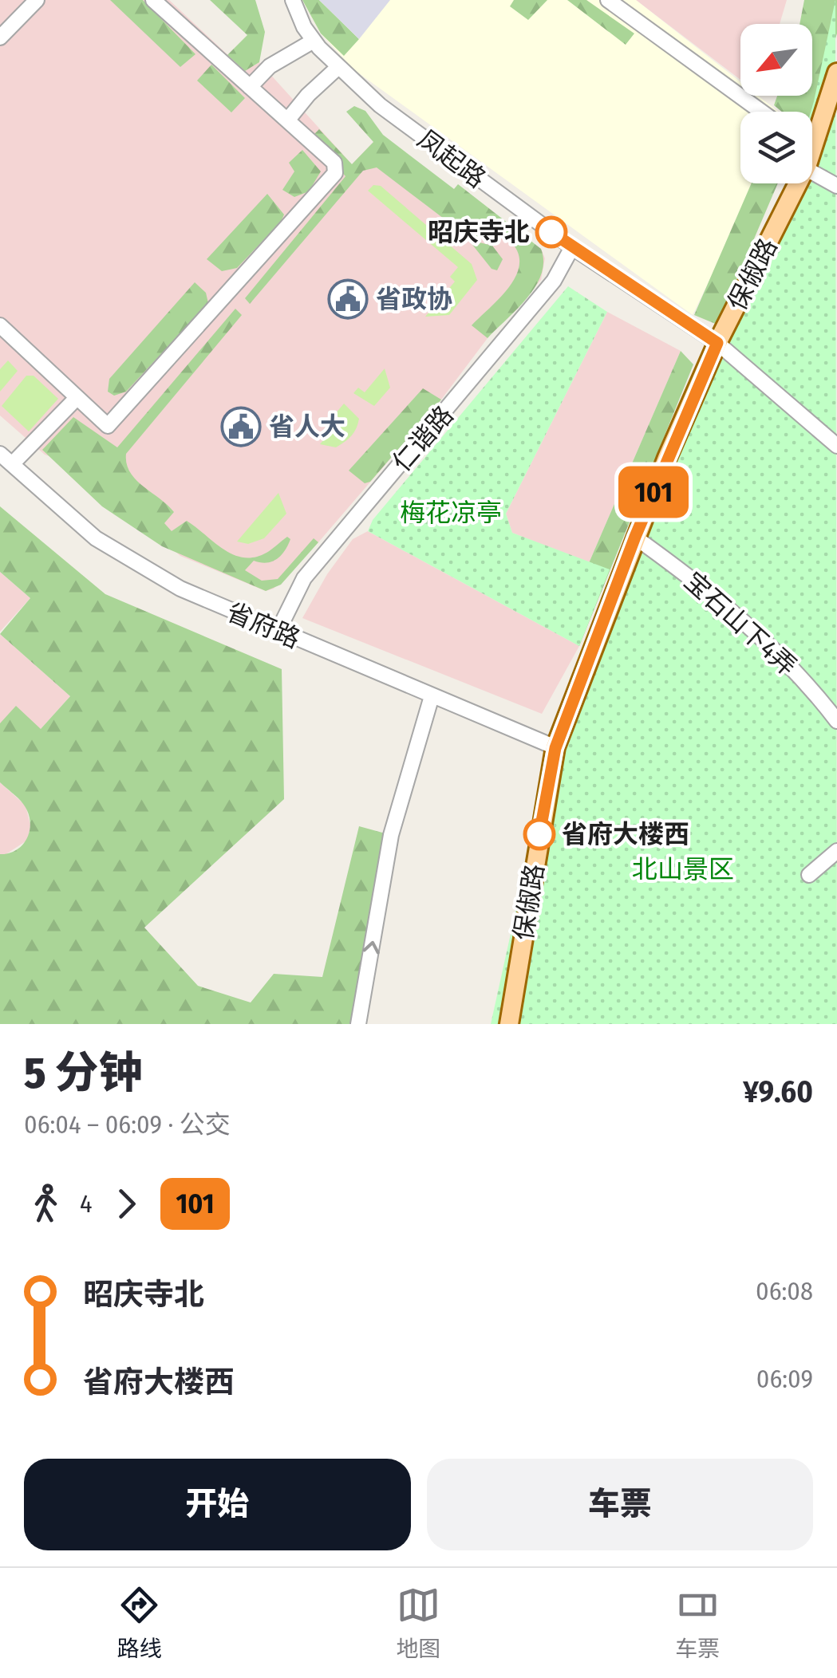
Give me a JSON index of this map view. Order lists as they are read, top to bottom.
{
  "streets": {
    "main road": ["保俶路"],
    "street": [
      "凤起路",
      "仁谐路",
      "宝石山下4弄",
      "省府路"
    ]
  },
  "crossings": [
    ["凤起路", "保俶路"],
    ["凤起路", "仁谐路"],
    ["保俶路", "宝石山下4弄"],
    ["保俶路", "省府路"],
    ["仁谐路", "省府路"]
  ],
  "parks": ["梅花凉亭", "北山景区"],
  "places": {
    "other": ["昭庆寺北", "省府大楼西"],
    "public building": ["省政协", "省人大"]
  },
  "lines": ["bus line 101"],
  "north": "bottom left",
  "page": {
    "on_map": "101",
    "heading": ["5 分钟", "06:04 – 06:09 · 公交", "¥9.60"],
    "legs": ["4", "101"],
    "list": [
      {
        "name": "昭庆寺北",
        "value": "06:08"
      },
      {
        "name": "省府大楼西",
        "value": "06:09"
      }
    ],
    "buttons": ["开始", "车票"],
    "tabs": ["路线", "地图", "车票"]
  }
}
